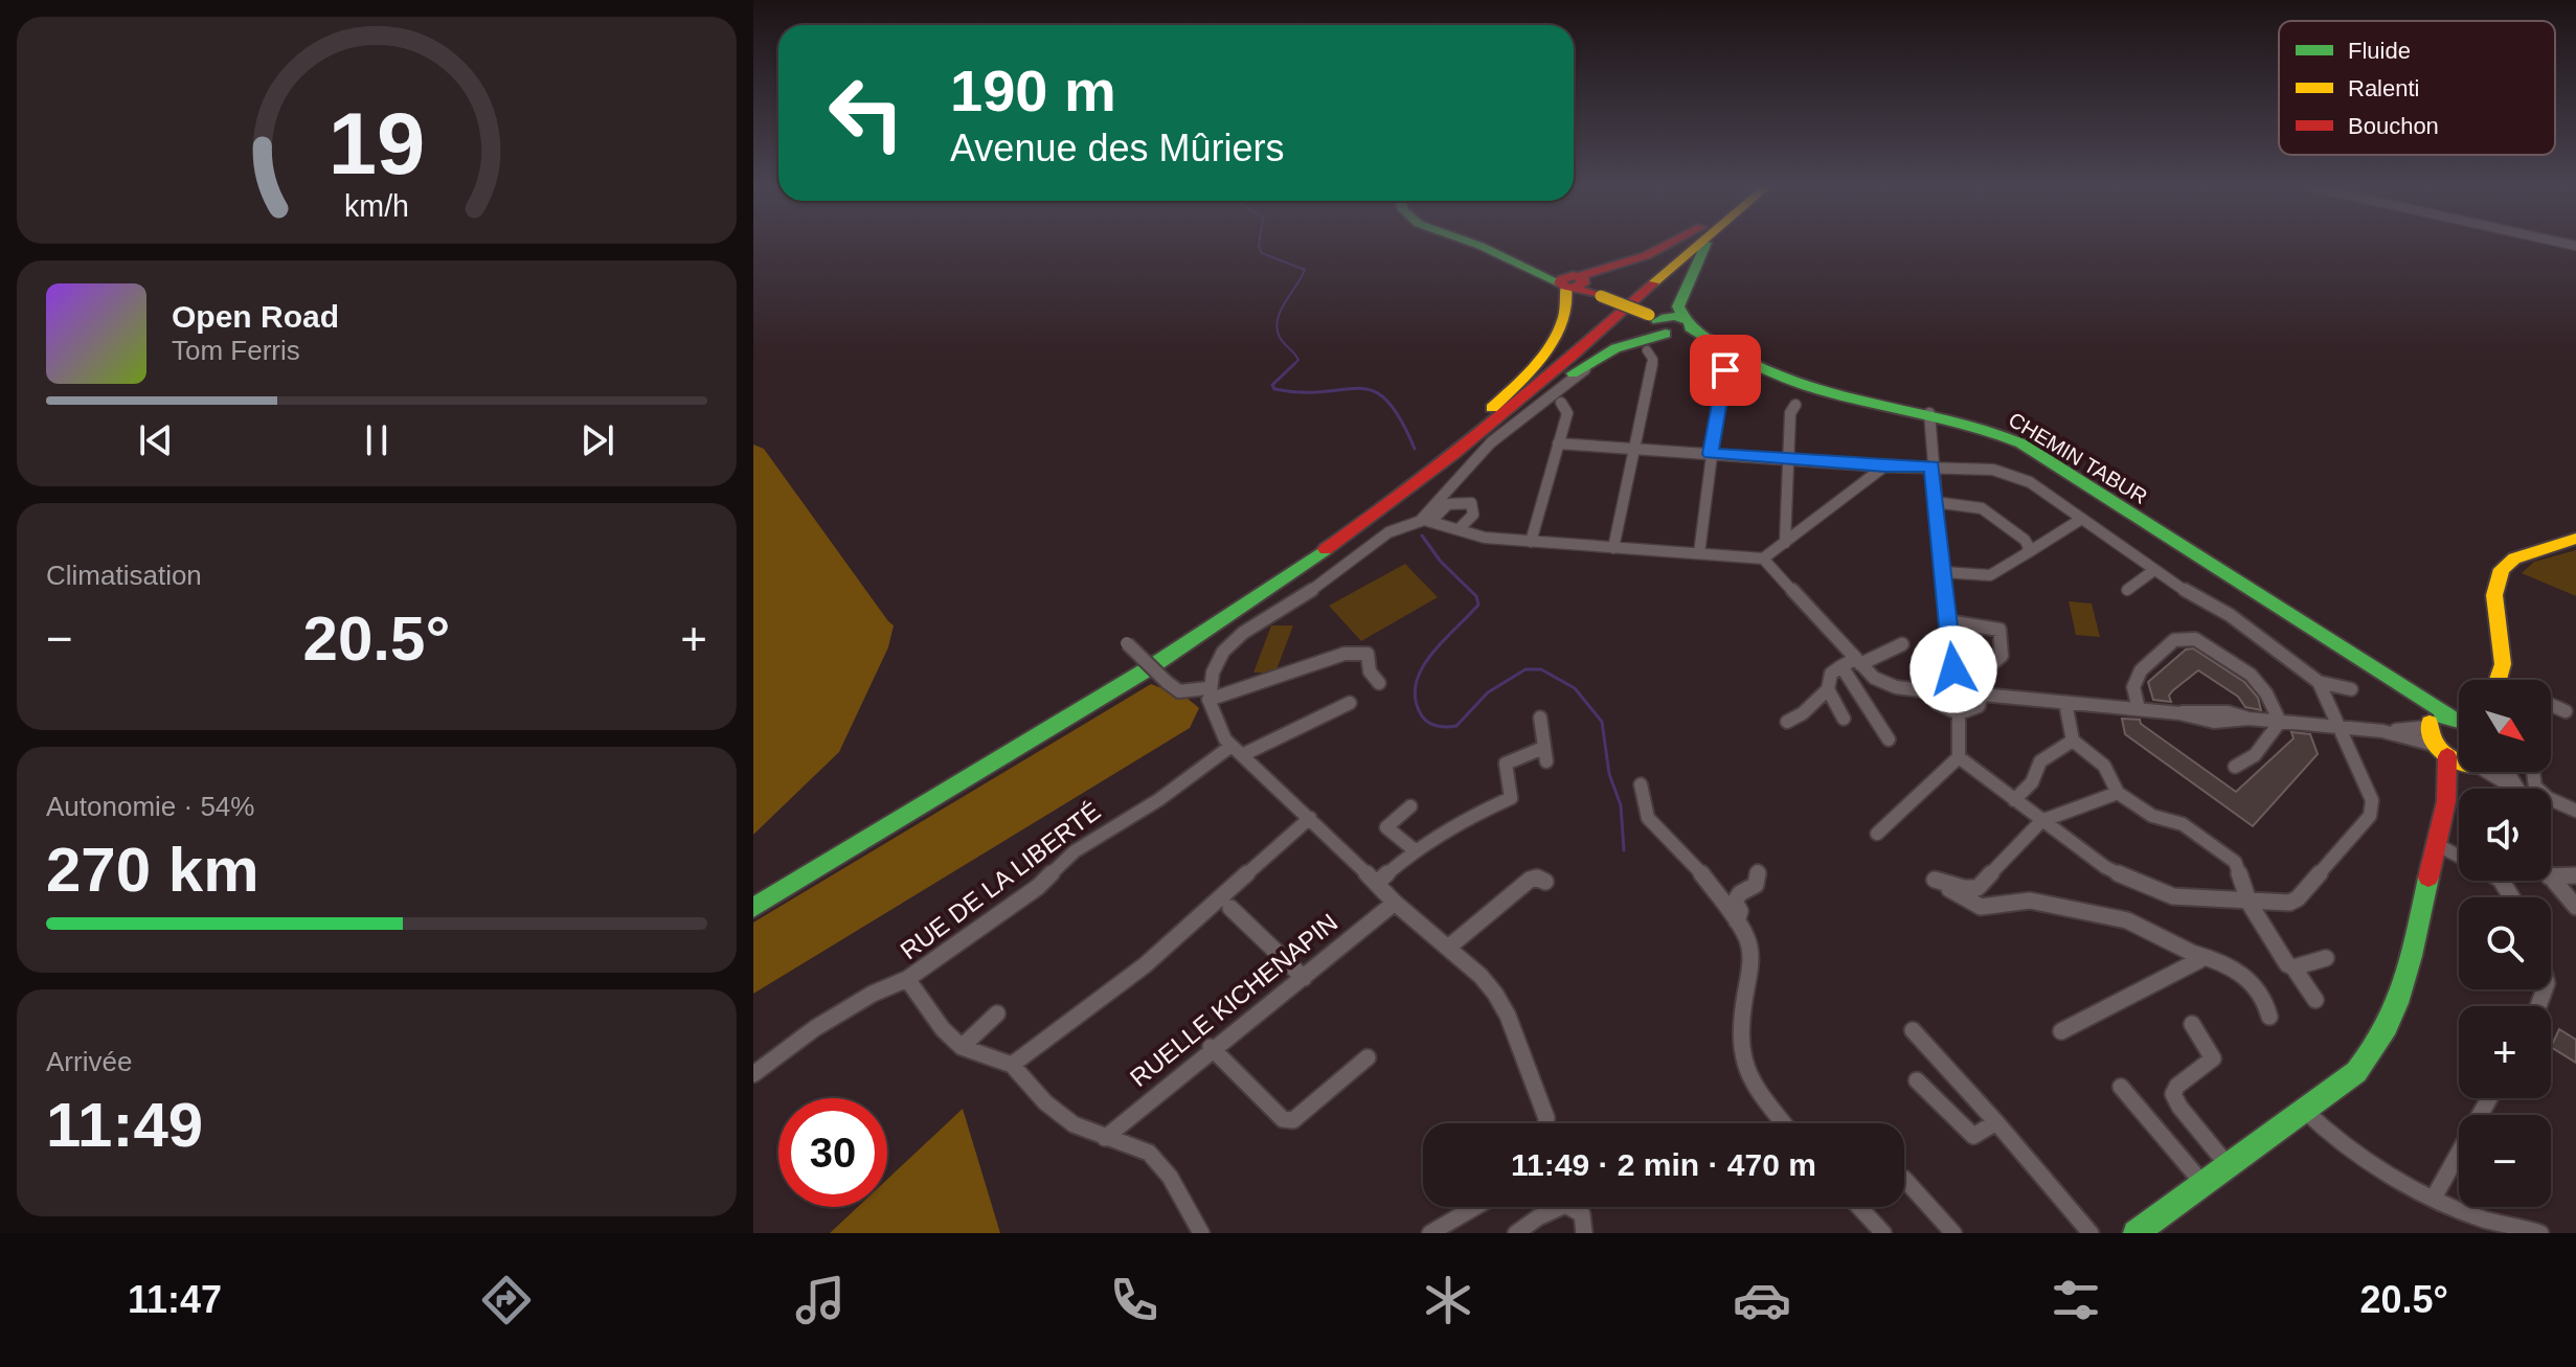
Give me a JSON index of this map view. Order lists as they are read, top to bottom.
{
  "streets": {
    "main road": ["CHEMIN TABUR"],
    "street": ["RUE DE LA LIBERTÉ", "RUELLE KICHENAPIN"]
  },
  "legend": ["Fluide", "Ralenti", "Bouchon"],
  "north": "bottom right",
  "page": {
    "turn": ["190 m", "Avenue des Mûriers"],
    "song": ["Open Road", "Tom Ferris"],
    "tile": [
      "Climatisation",
      ["Autonomie · 54%", "270 km"],
      ["Arrivée", "11:49"]
    ],
    "heat": ["−", "20.5°", "+"],
    "map_buttons": ["+", "−"],
    "limit": "30",
    "trip": "11:49 · 2 min · 470 m",
    "tabs": ["11:47", "20.5°"],
    "gauge": ["19", "km/h"]
  }
}
